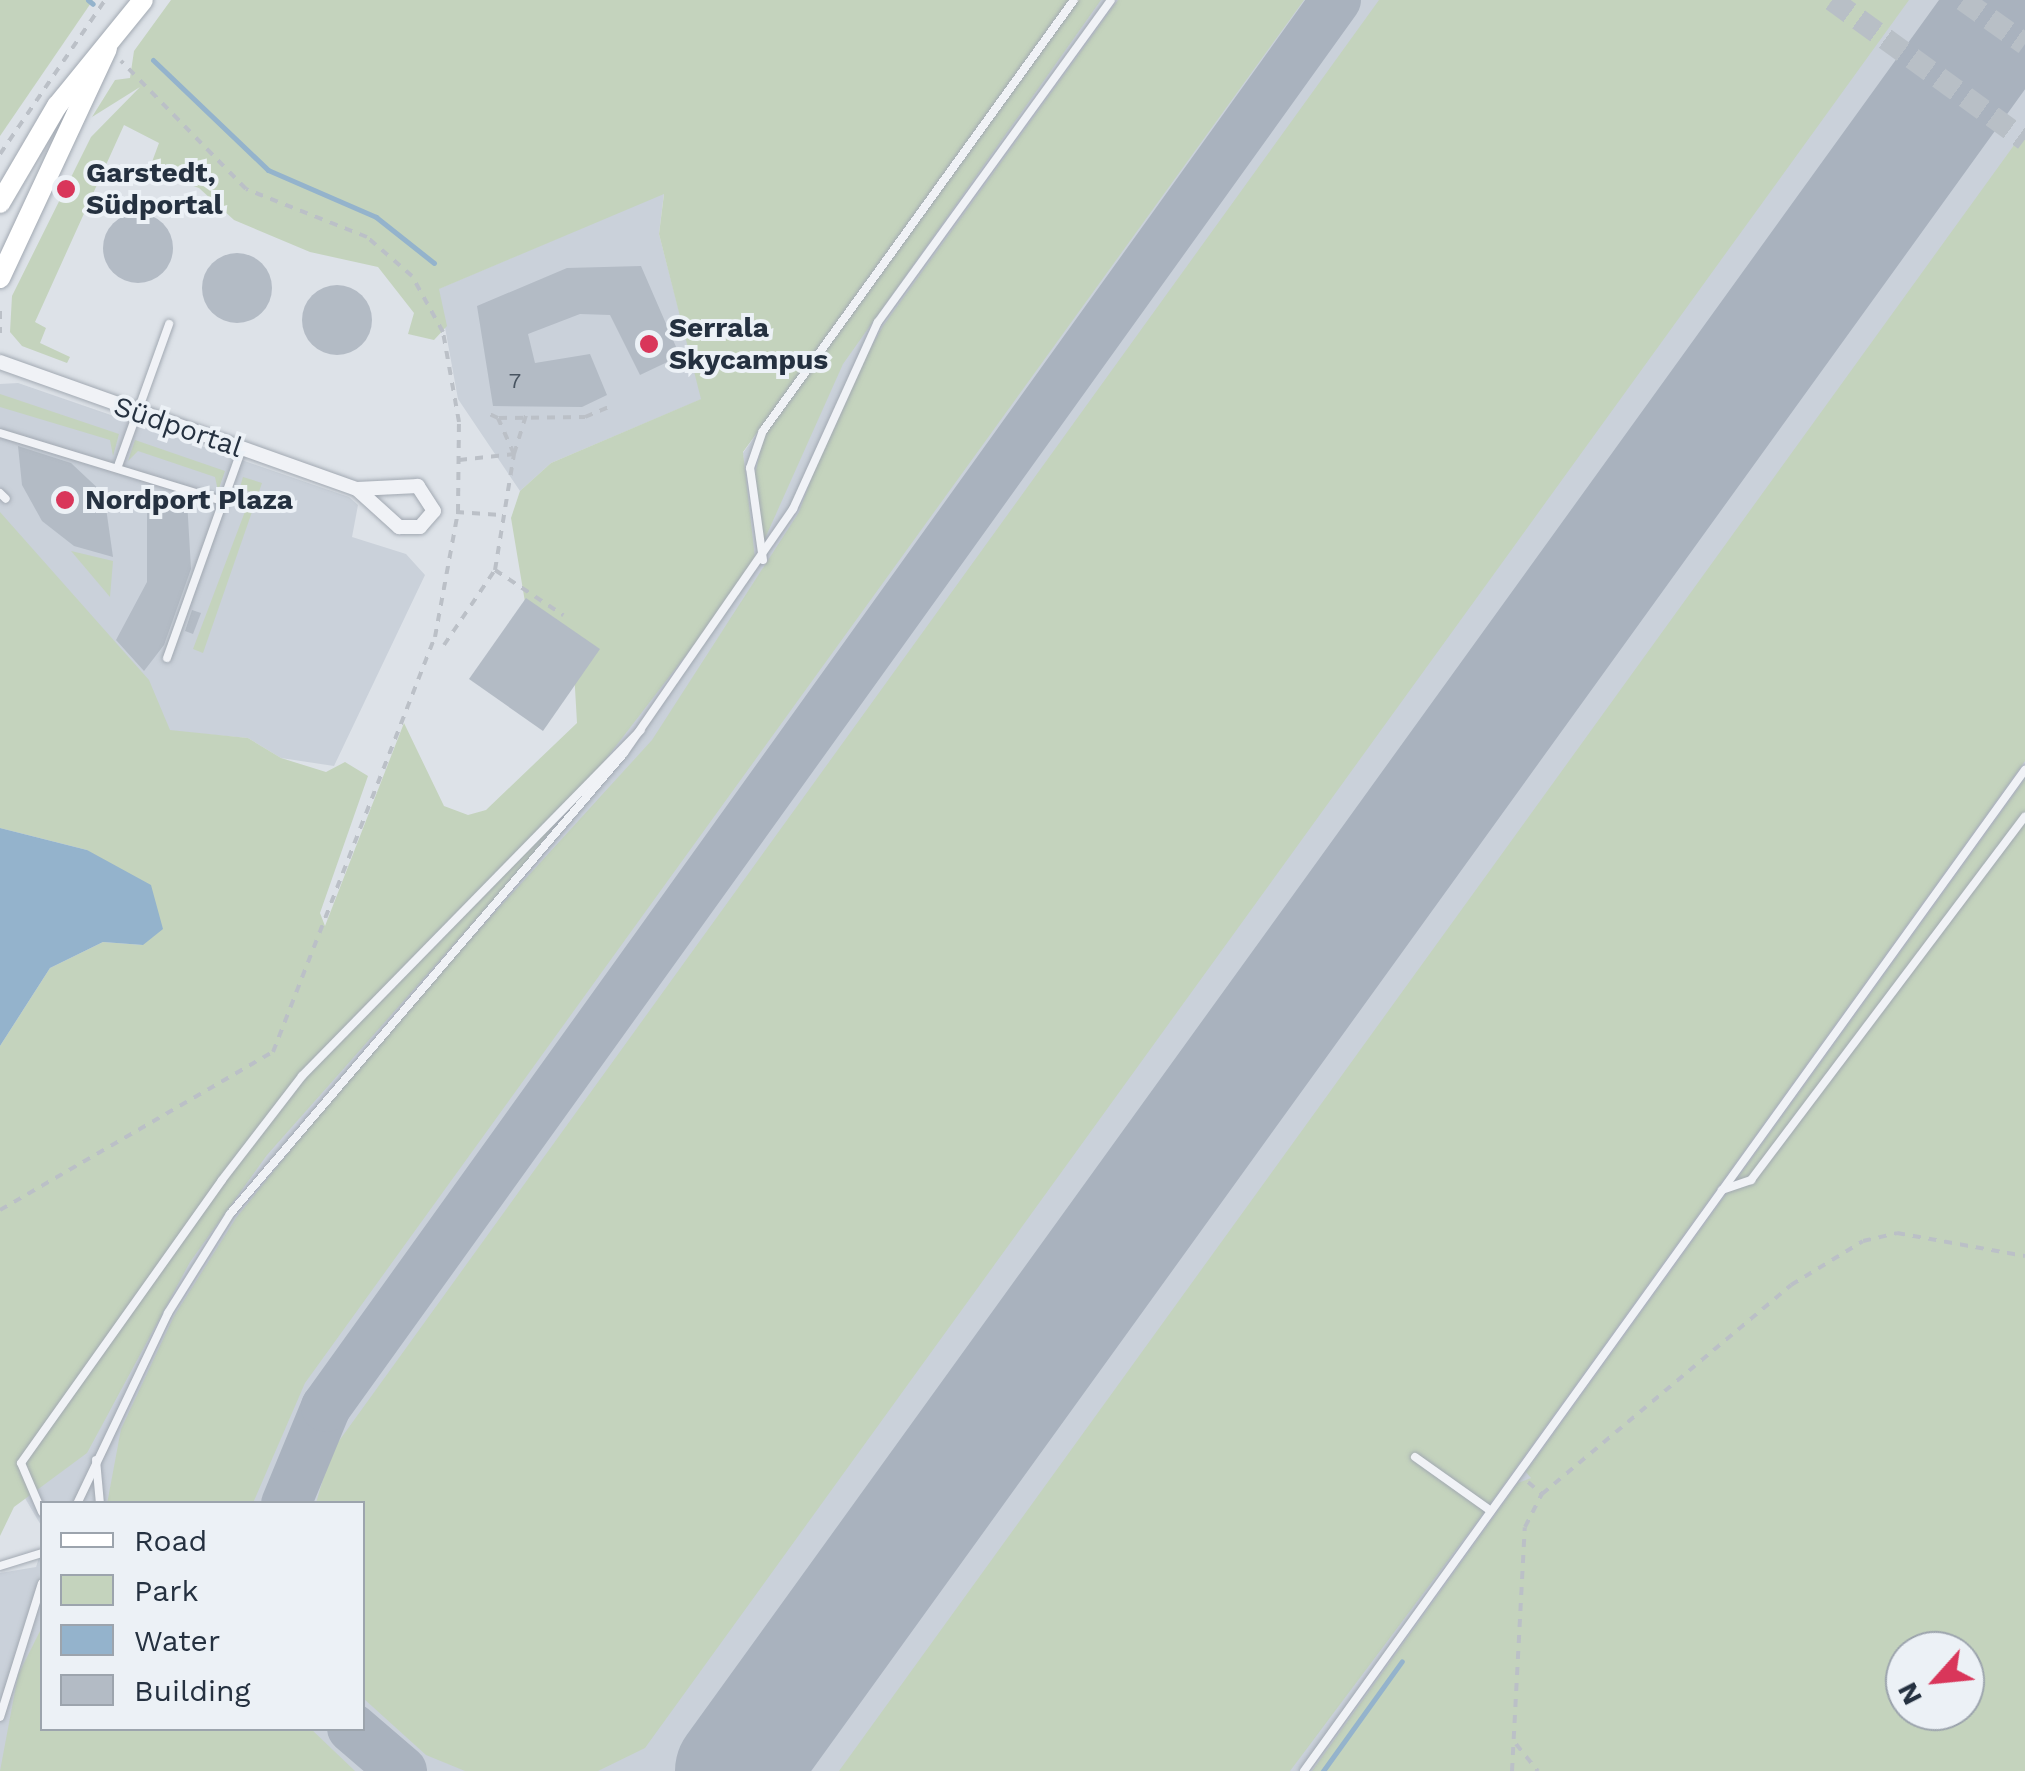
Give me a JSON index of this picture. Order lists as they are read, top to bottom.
{
  "streets": {
    "street": ["Südportal"]
  },
  "places": ["Garstedt, Südportal", "Serrala Skycampus", "Nordport Plaza"],
  "house_numbers": ["7"],
  "legend": [
    "Road",
    "Park",
    "Water",
    "Building"
  ],
  "north": "bottom left"
}
